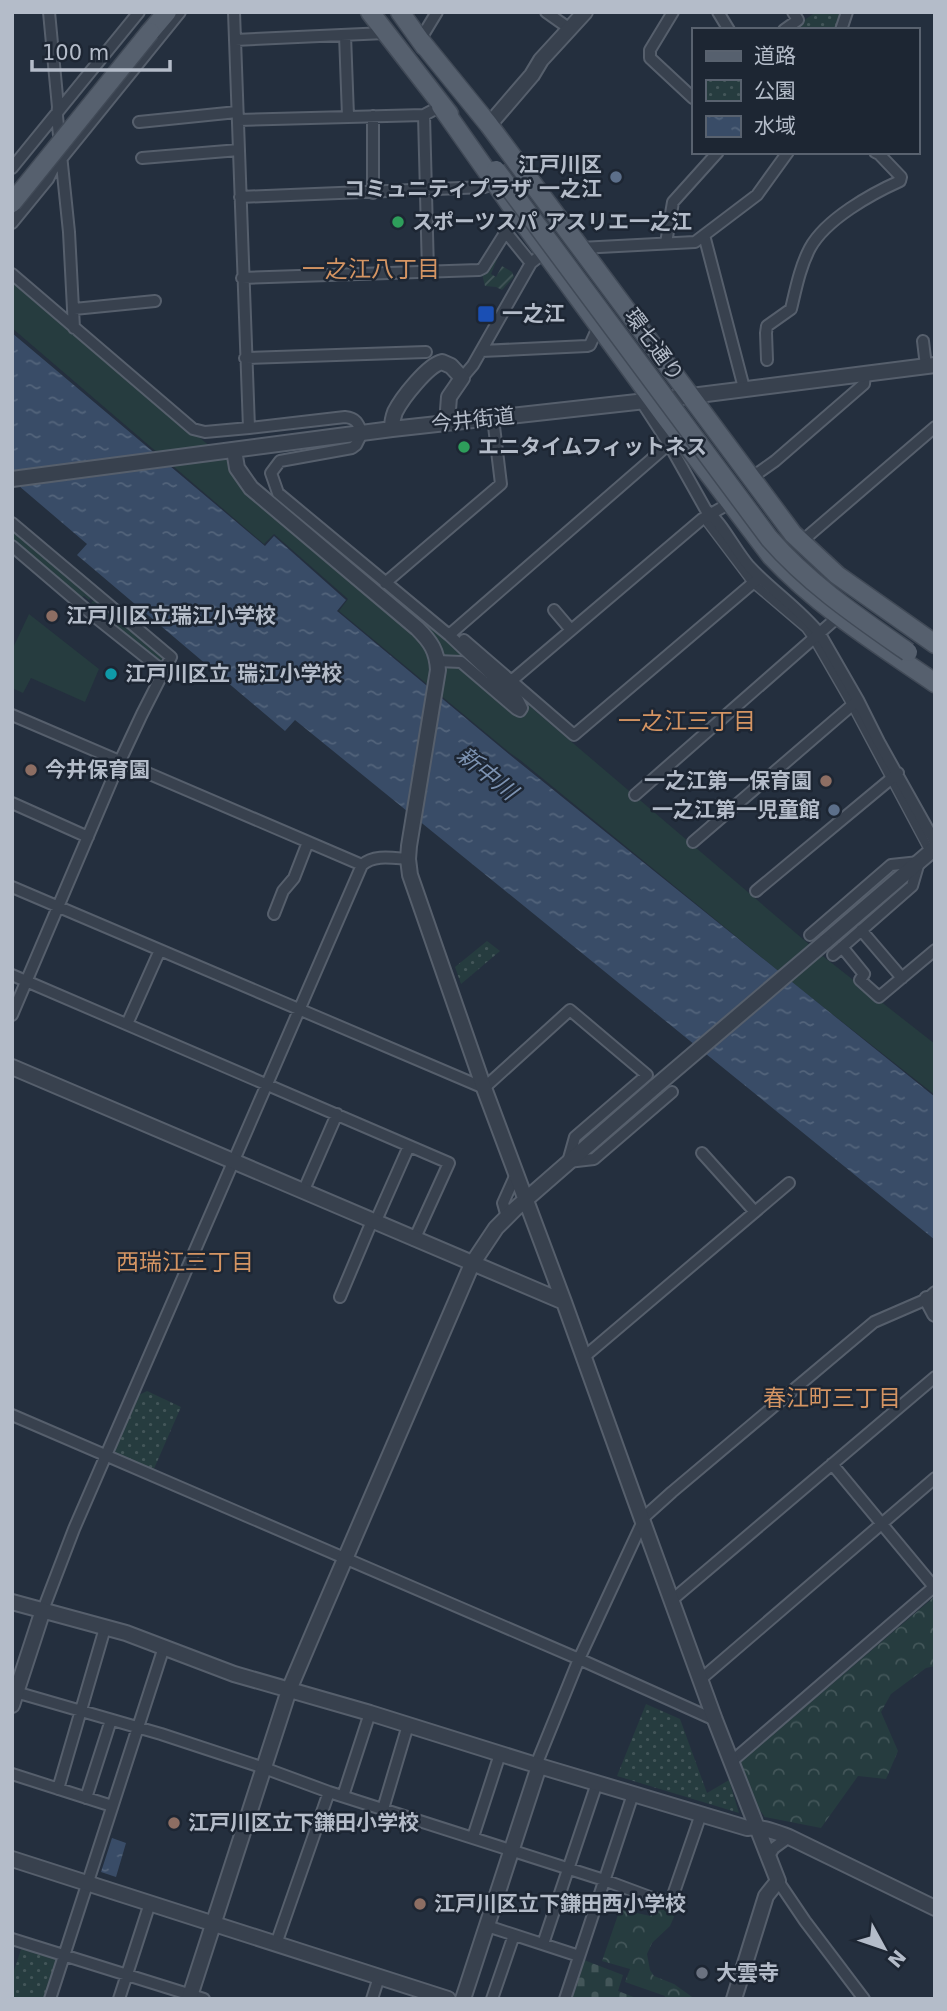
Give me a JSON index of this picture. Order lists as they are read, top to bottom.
{
  "streets": {
    "main road": ["環七通り"],
    "street": ["今井街道"]
  },
  "districts": [
    "一之江八丁目",
    "一之江三丁目",
    "西瑞江三丁目",
    "春江町三丁目"
  ],
  "water": ["新中川"],
  "places": {
    "other": [
      "江戸川区 コミュニティプラザ 一之江",
      "スポーツスパ アスリエ一之江",
      "エニタイムフィットネス",
      "江戸川区立瑞江小学校",
      "江戸川区立 瑞江小学校",
      "今井保育園",
      "一之江第一保育園",
      "一之江第一児童館",
      "江戸川区立下鎌田小学校",
      "江戸川区立下鎌田西小学校",
      "大雲寺"
    ],
    "transit": ["一之江"]
  },
  "legend": ["道路", "公園", "水域"],
  "scale_bar": "100 m",
  "north": "bottom right"
}
